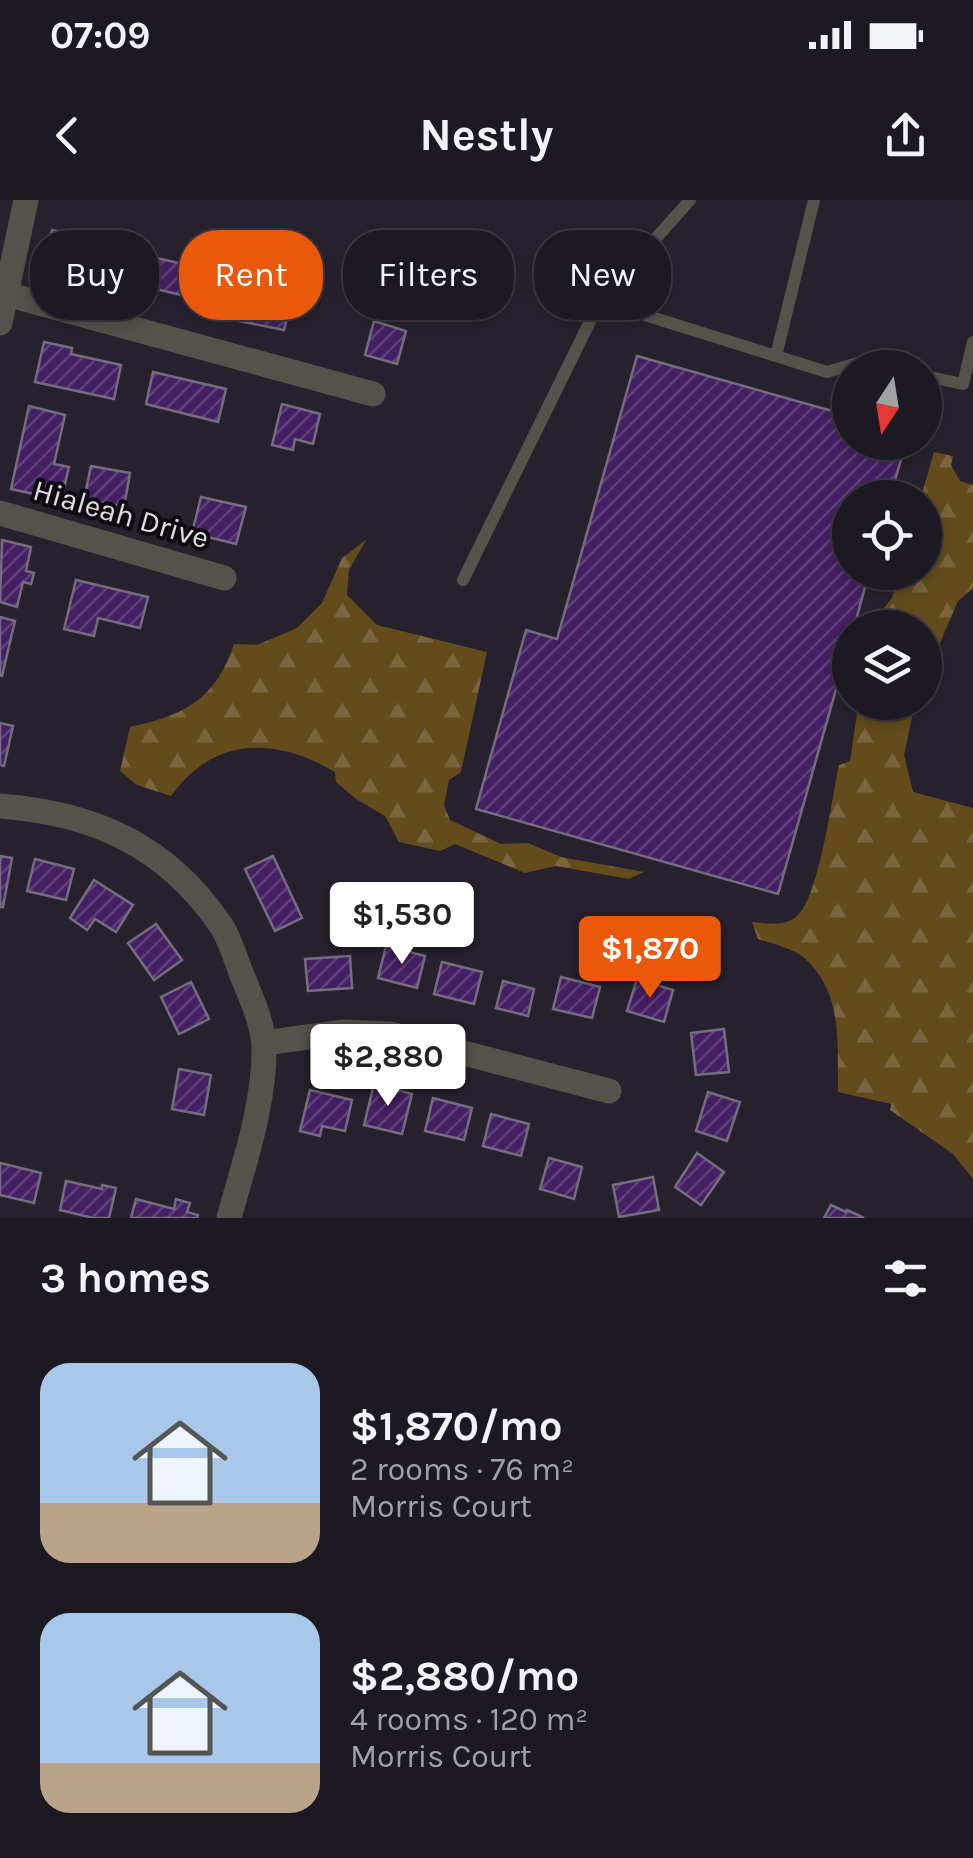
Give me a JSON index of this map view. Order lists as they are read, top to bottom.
{
  "streets": {
    "street": ["Hialeah Drive"]
  },
  "north": "bottom",
  "page": {
    "status": "07:09",
    "header": "Nestly",
    "chip": [
      "Buy",
      "Rent",
      "Filters",
      "New"
    ],
    "price": ["$1,530", "$1,870", "$2,880"],
    "heading": "3 homes",
    "list": [
      {
        "name": "$1,870/mo",
        "note": "2 rooms · 76 m² · Morris Court"
      },
      {
        "name": "$2,880/mo",
        "note": "4 rooms · 120 m² · Morris Court"
      }
    ]
  }
}
